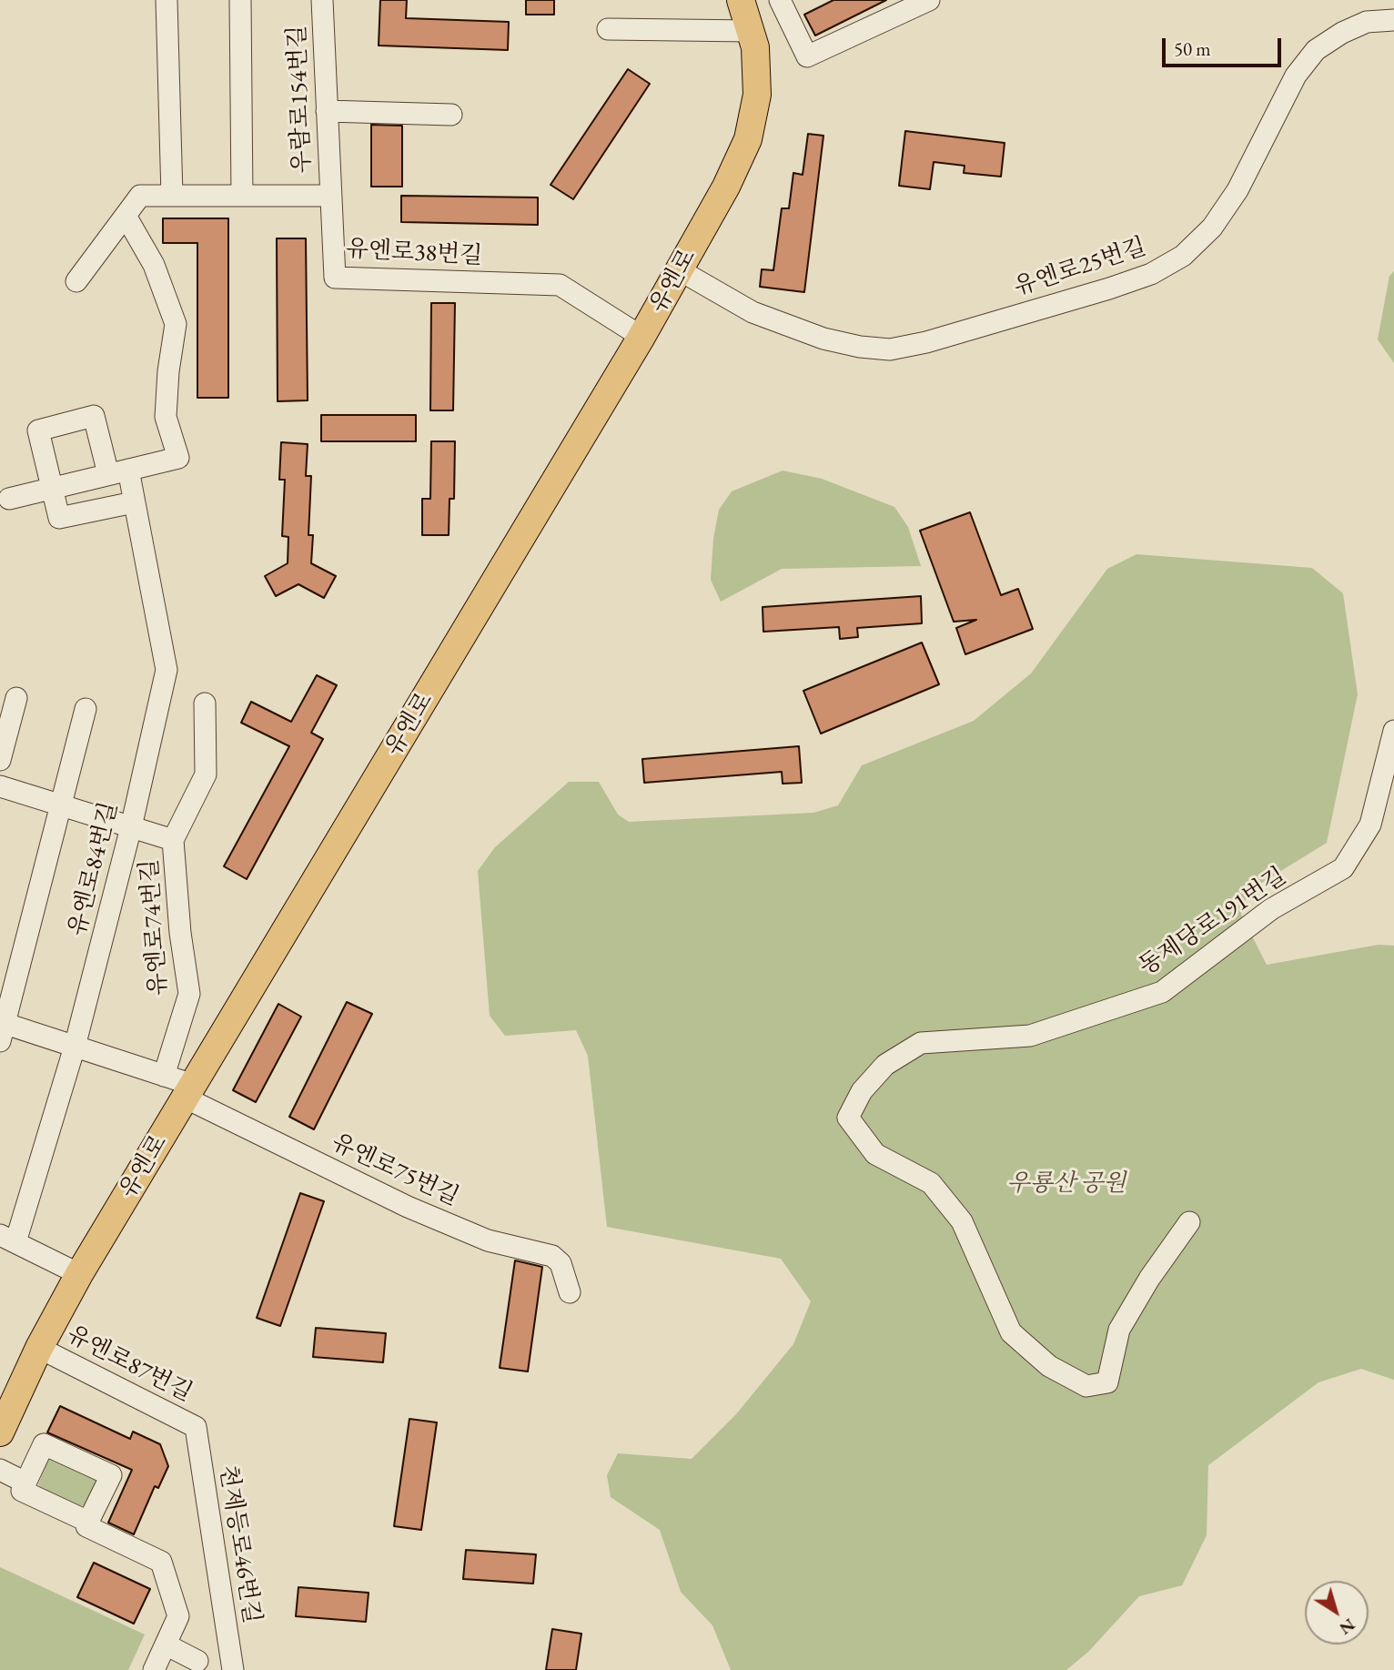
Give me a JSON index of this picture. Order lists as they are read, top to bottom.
{
  "streets": {
    "main road": ["유엔로"],
    "street": [
      "우람로154번길",
      "유엔로38번길",
      "유엔로25번길",
      "유엔로84번길",
      "동제당로191번길",
      "유엔로74번길",
      "유엔로75번길",
      "유엔로87번길",
      "천제등로46번길"
    ]
  },
  "crossings": [
    ["우람로154번길", "유엔로38번길"],
    ["유엔로38번길", "유엔로"],
    ["유엔로25번길", "유엔로"],
    ["유엔로", "유엔로75번길"],
    ["유엔로", "유엔로87번길"],
    ["유엔로87번길", "천제등로46번길"]
  ],
  "parks": ["우룡산 공원"],
  "scale_bar": "50 m",
  "north": "bottom right"
}
